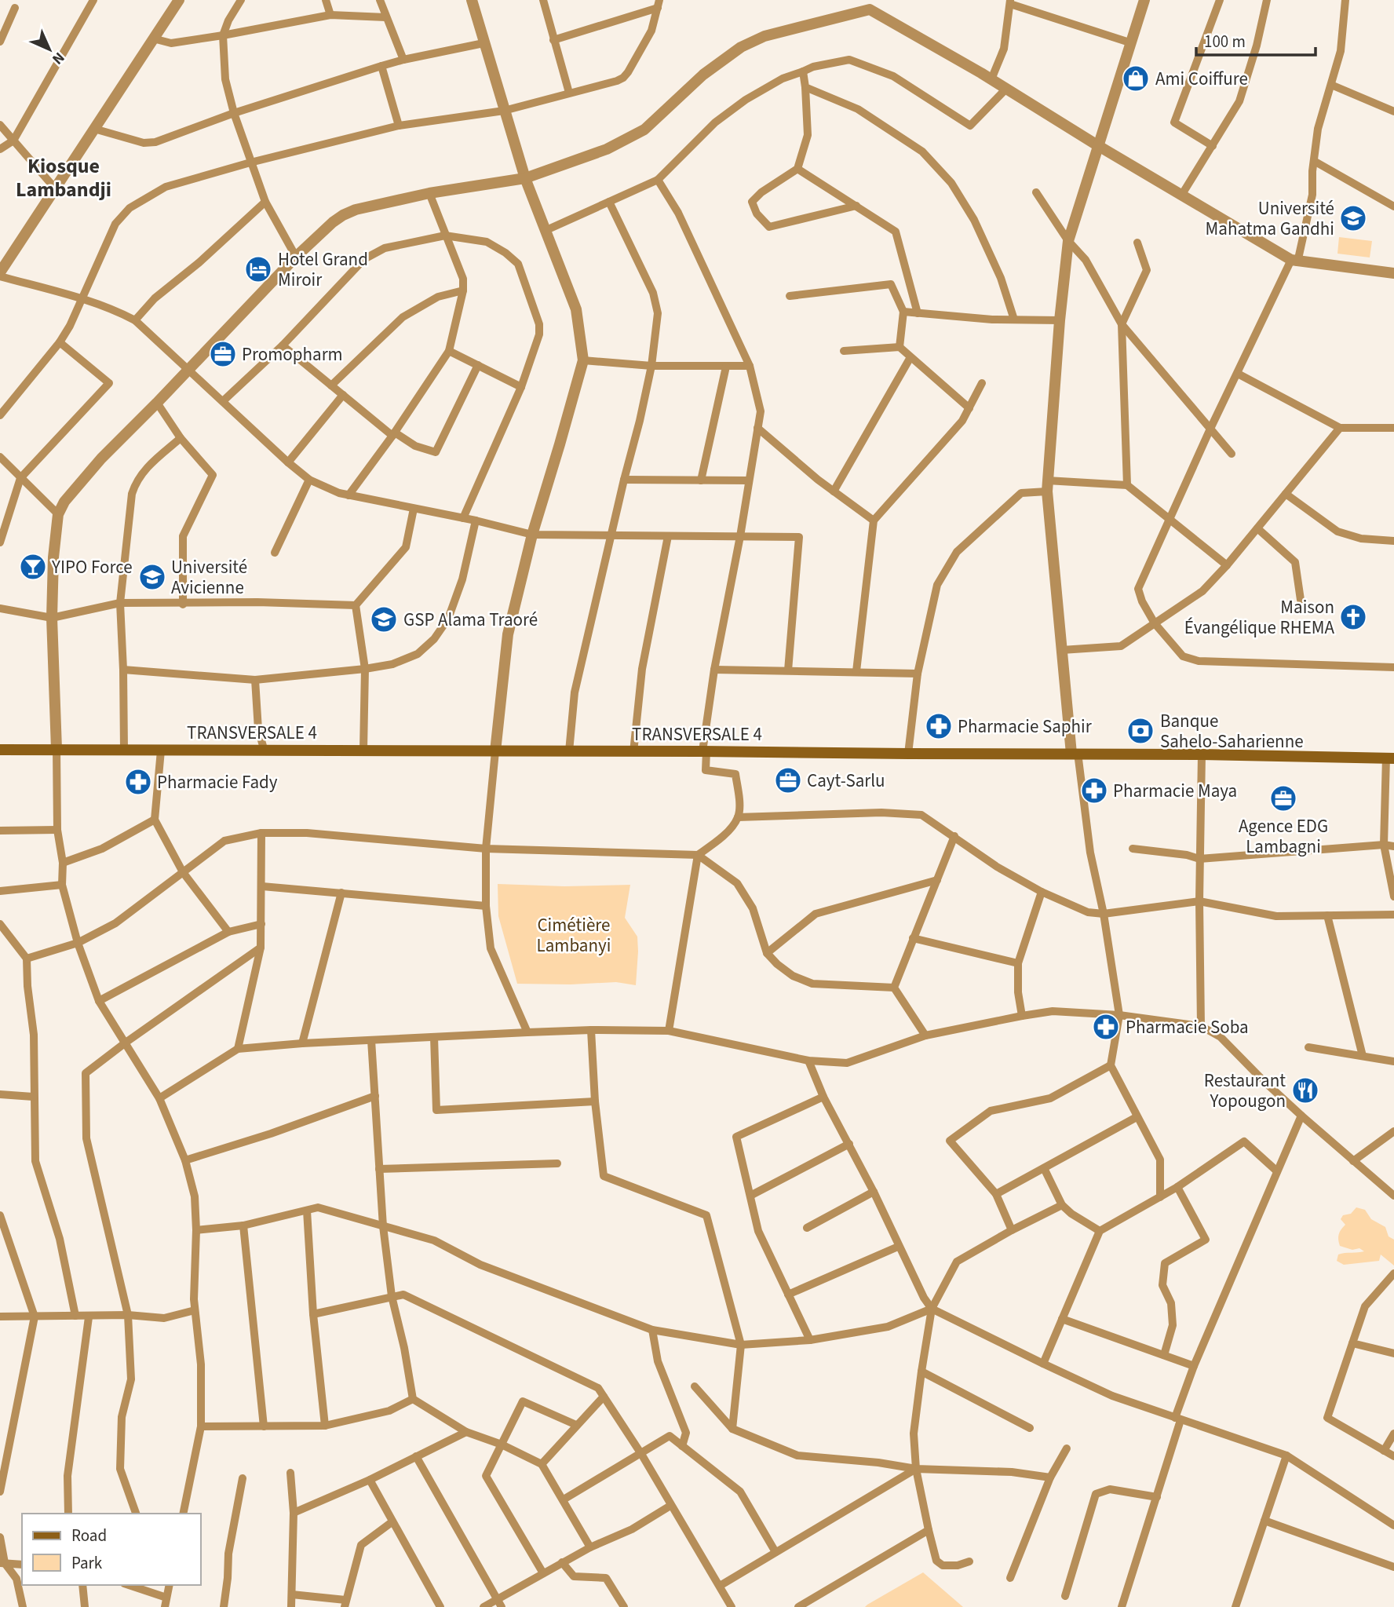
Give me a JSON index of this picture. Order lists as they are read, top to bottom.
{
  "streets": {
    "main road": ["TRANSVERSALE 4"]
  },
  "districts": ["Kiosque Lambandji"],
  "parks": ["Cimétière Lambanyi"],
  "places": {
    "shop": ["Ami Coiffure"],
    "school or university": ["Université Mahatma Gandhi", "Université Avicienne", "GSP Alama Traoré"],
    "hotel": ["Hotel Grand Miroir"],
    "office": ["Promopharm", "Cayt-Sarlu", "Agence EDG Lambagni"],
    "bar": ["YIPO Force"],
    "church": ["Maison Évangélique RHEMA"],
    "pharmacy": [
      "Pharmacie Saphir",
      "Pharmacie Fady",
      "Pharmacie Maya",
      "Pharmacie Soba"
    ],
    "bank": ["Banque Sahelo-Saharienne"],
    "restaurant": ["Restaurant Yopougon"]
  },
  "legend": ["Road", "Park"],
  "scale_bar": "100 m",
  "north": "bottom right"
}
